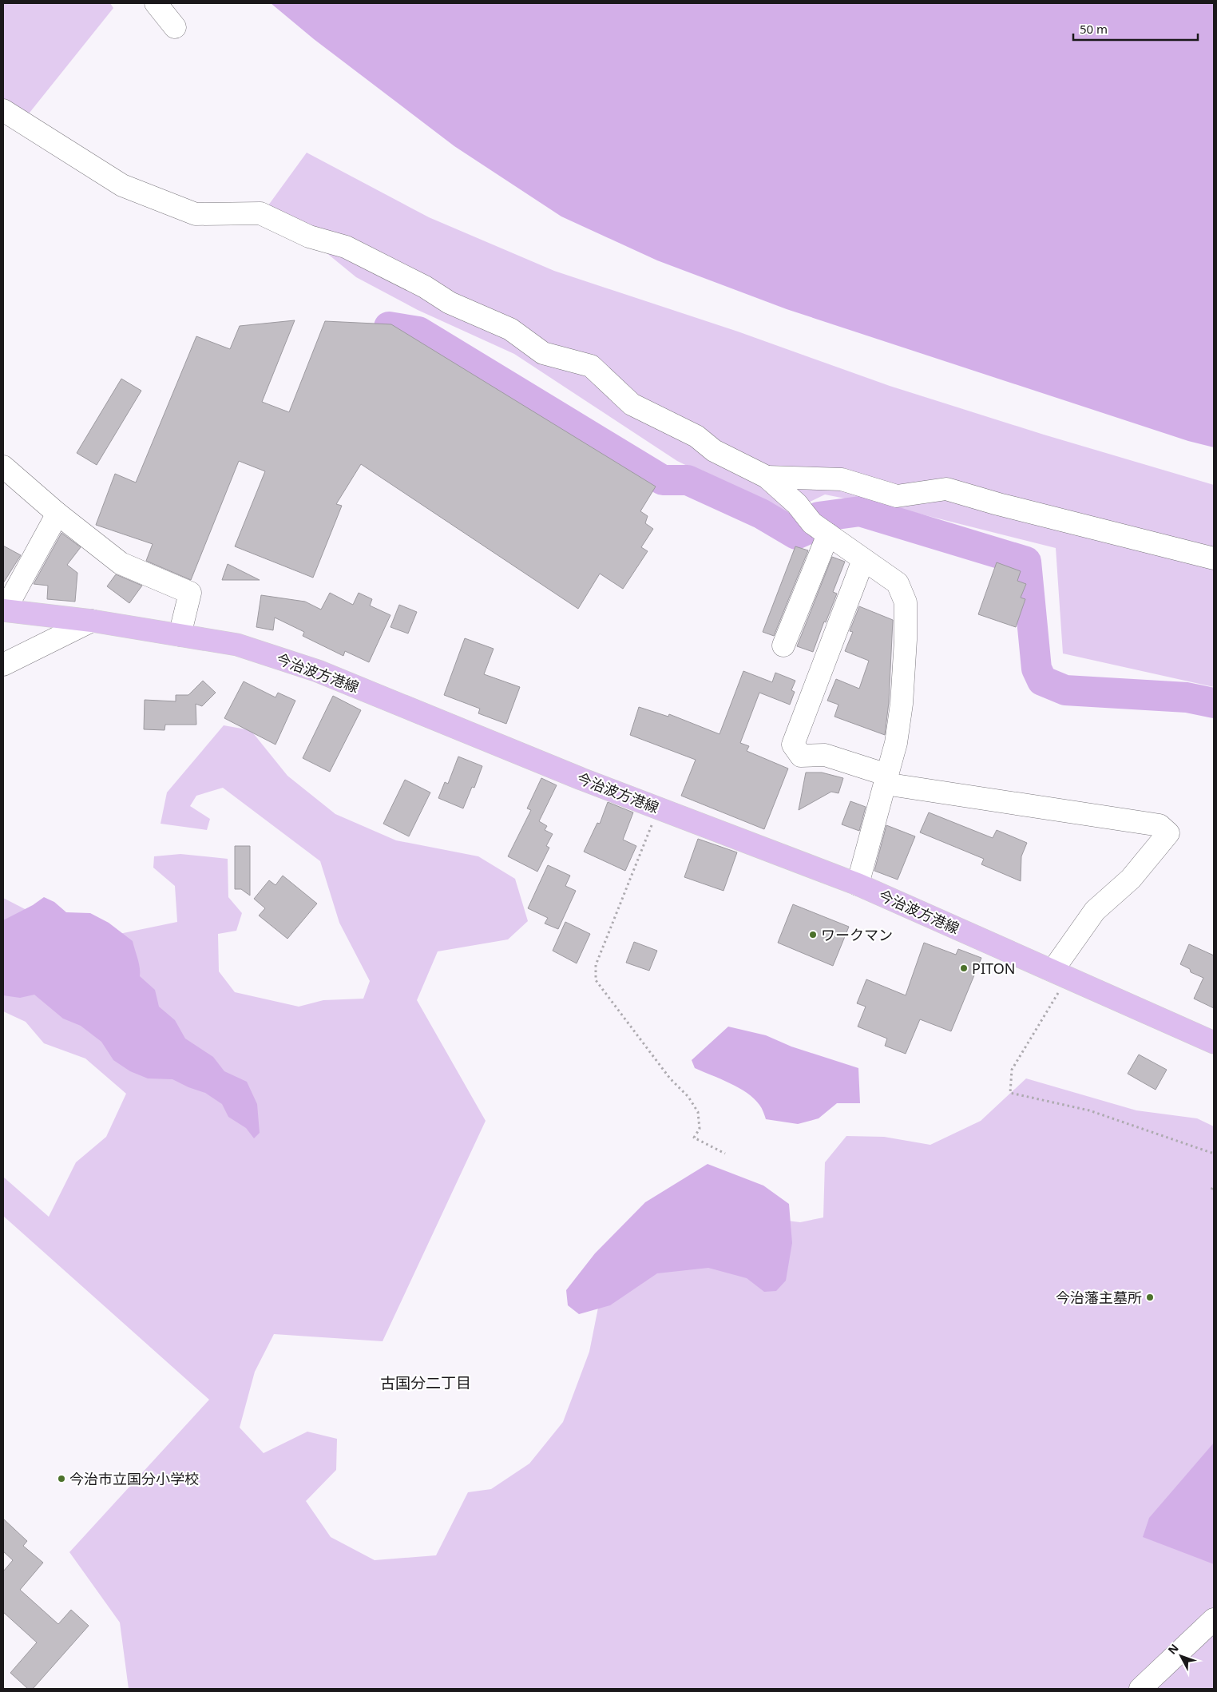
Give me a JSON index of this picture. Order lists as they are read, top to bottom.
{
  "streets": {
    "main road": ["今治波方港線"]
  },
  "districts": ["古国分二丁目"],
  "places": [
    "ワークマン",
    "PITON",
    "今治藩主墓所",
    "今治市立国分小学校"
  ],
  "scale_bar": "50 m",
  "north": "top left"
}
